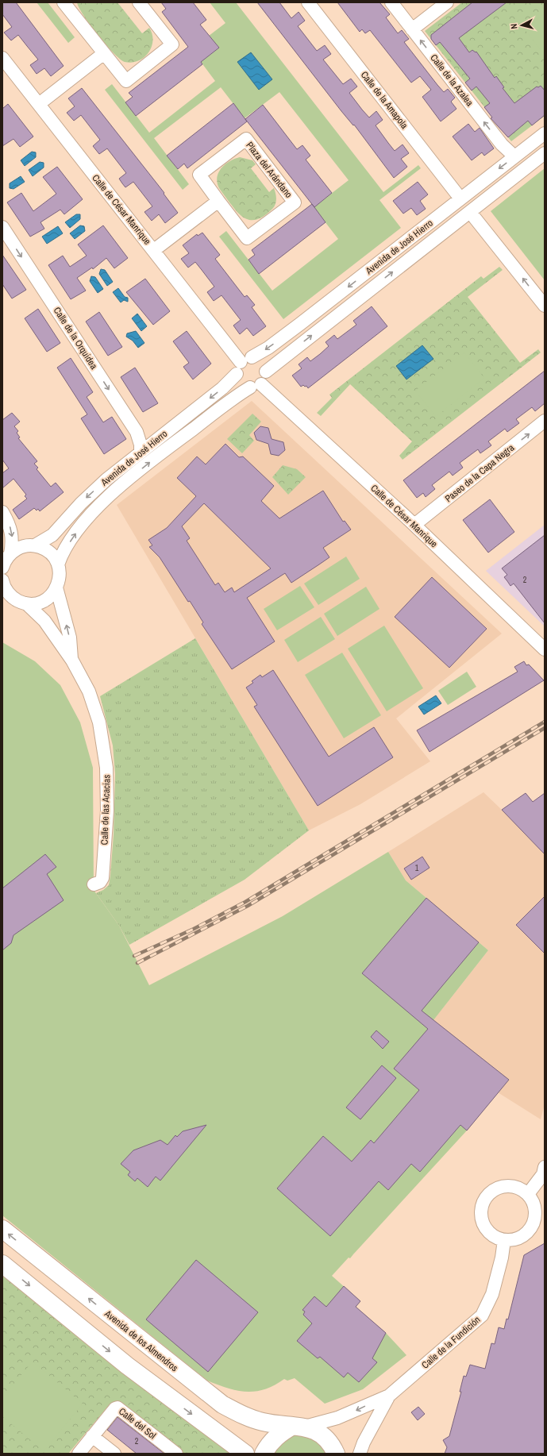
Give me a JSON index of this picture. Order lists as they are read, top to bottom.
{
  "streets": {
    "main road": ["Avenida de los Almendros"],
    "street": [
      "Calle de la Azalea",
      "Calle de la Amapola",
      "Plaza del Arándano",
      "Calle de César Manrique",
      "Avenida de José Hierro",
      "Calle de la Orquidea",
      "Paseo de la Capa Negra",
      "Calle de las Acacias",
      "Calle de la Fundición",
      "Calle del Sol"
    ]
  },
  "crossings": [
    ["Calle de la Azalea", "Avenida de José Hierro"],
    ["Calle de la Amapola", "Avenida de José Hierro"],
    ["Calle de César Manrique", "Avenida de José Hierro"],
    ["Calle de César Manrique", "Paseo de la Capa Negra"],
    ["Avenida de José Hierro", "Calle de la Orquidea"],
    ["Avenida de los Almendros", "Calle de la Fundición"]
  ],
  "one_way": ["Calle de la Azalea", "Calle de la Orquidea", "Paseo de la Capa Negra"],
  "house_numbers": ["2", "1", "2"],
  "north": "left"
}
